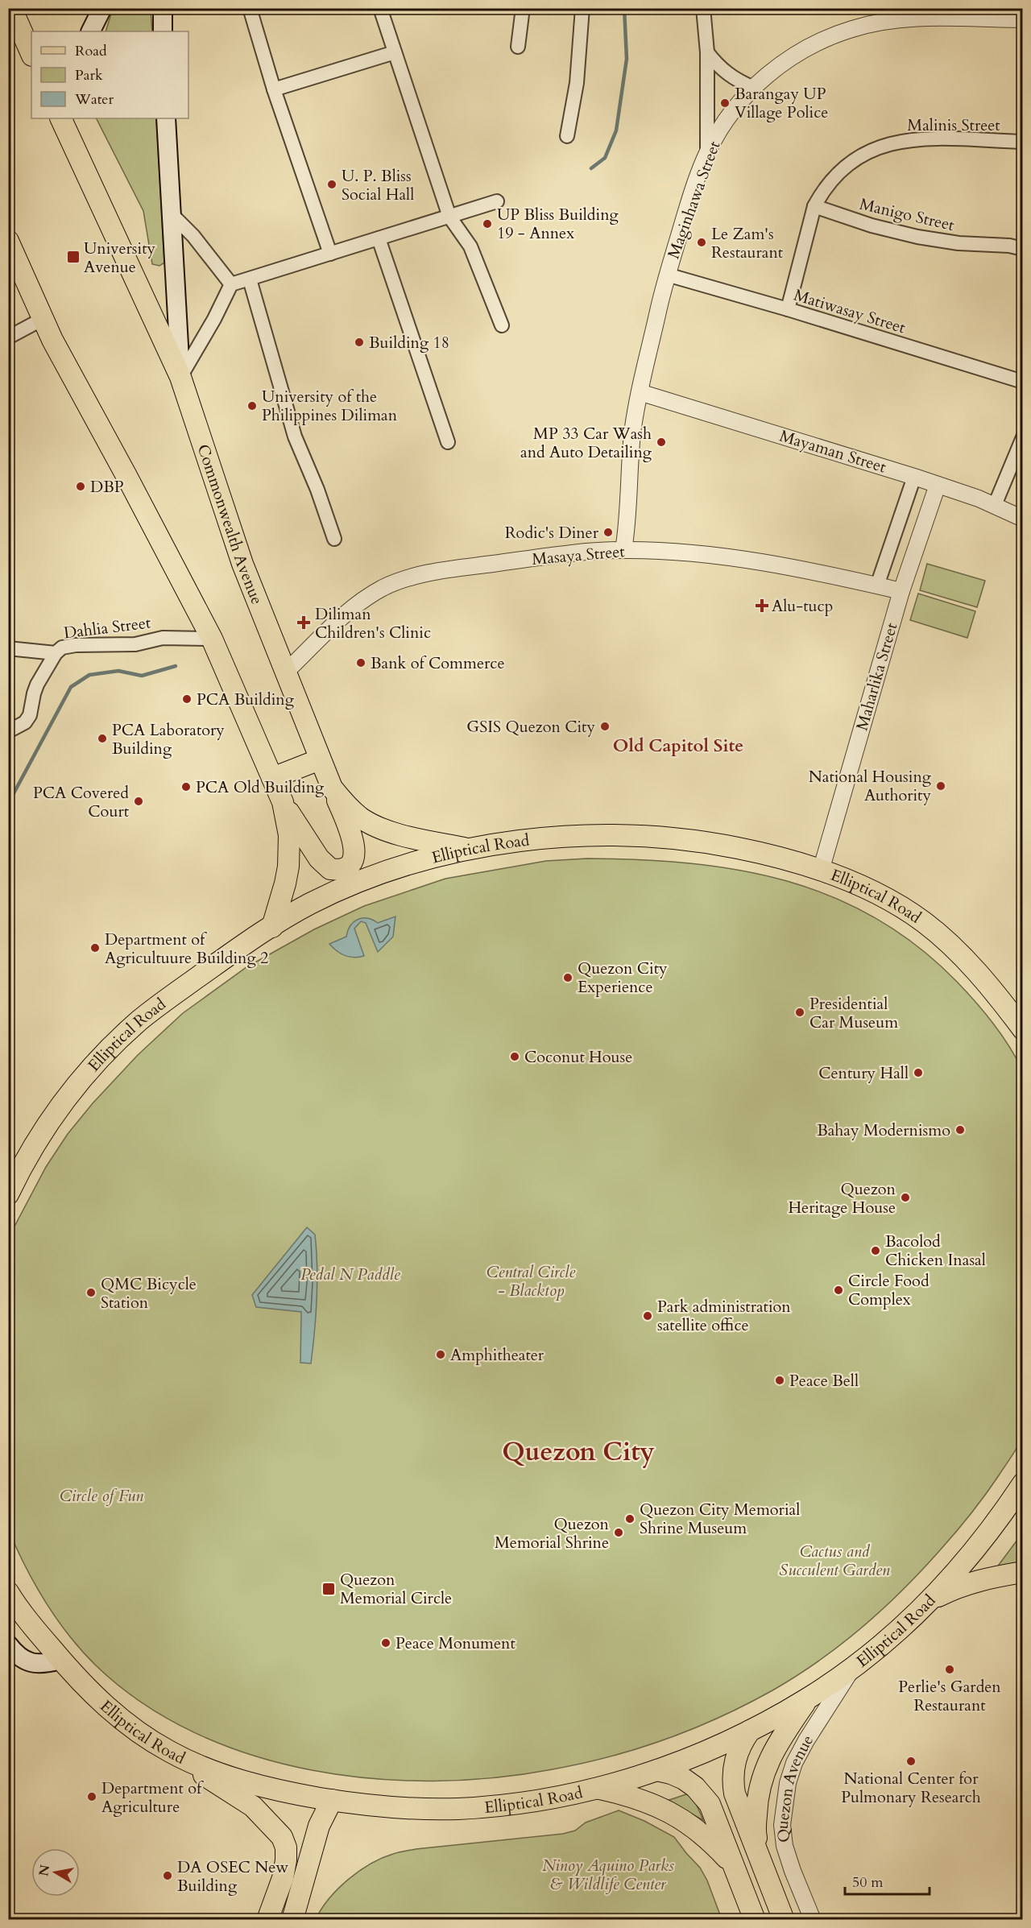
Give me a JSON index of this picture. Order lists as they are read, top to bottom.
{
  "streets": {
    "main road": ["Commonwealth Avenue", "Elliptical Road", "Quezon Avenue"],
    "street": [
      "Malinis Street",
      "Maginhawa Street",
      "Manigo Street",
      "Matiwasay Street",
      "Mayaman Street",
      "Masaya Street",
      "Dahlia Street",
      "Maharlika Street"
    ]
  },
  "crossings": [
    ["Malinis Street", "Manigo Street"],
    ["Malinis Street", "Matiwasay Street"],
    ["Maginhawa Street", "Matiwasay Street"],
    ["Maginhawa Street", "Mayaman Street"],
    ["Maginhawa Street", "Masaya Street"],
    ["Mayaman Street", "Maharlika Street"],
    ["Commonwealth Avenue", "Masaya Street"],
    ["Commonwealth Avenue", "Elliptical Road"],
    ["Masaya Street", "Maharlika Street"],
    ["Maharlika Street", "Elliptical Road"],
    ["Elliptical Road", "Quezon Avenue"]
  ],
  "districts": ["Old Capitol Site", "Quezon City"],
  "parks": [
    "Central Circle - Blacktop",
    "Pedal N Paddle",
    "Circle of Fun",
    "Cactus and Succulent Garden",
    "Ninoy Aquino Parks & Wildlife Center"
  ],
  "places": {
    "other": [
      "Barangay UP Village Police",
      "U. P. Bliss Social Hall",
      "UP Bliss Building 19 - Annex",
      "Le Zam's Restaurant",
      "Building 18",
      "University of the Philippines Diliman",
      "MP 33 Car Wash and Auto Detailing",
      "DBP",
      "Rodic's Diner",
      "Bank of Commerce",
      "PCA Building",
      "GSIS Quezon City",
      "PCA Laboratory Building",
      "National Housing Authority",
      "PCA Old Building",
      "PCA Covered Court",
      "Department of Agricultuure Building 2",
      "Quezon City Experience",
      "Presidential Car Museum",
      "Coconut House",
      "Century Hall",
      "Bahay Modernismo",
      "Quezon Heritage House",
      "Bacolod Chicken Inasal",
      "Circle Food Complex",
      "QMC Bicycle Station",
      "Park administration satellite office",
      "Amphitheater",
      "Peace Bell",
      "Quezon City Memorial Shrine Museum",
      "Quezon Memorial Shrine",
      "Peace Monument",
      "Perlie's Garden Restaurant",
      "National Center for Pulmonary Research",
      "Department of Agriculture",
      "DA OSEC New Building"
    ],
    "transit": ["University Avenue", "Quezon Memorial Circle"],
    "health": ["Alu-tucp", "Diliman Children's Clinic"]
  },
  "legend": ["Road", "Park", "Water"],
  "scale_bar": "50 m",
  "north": "left"
}
